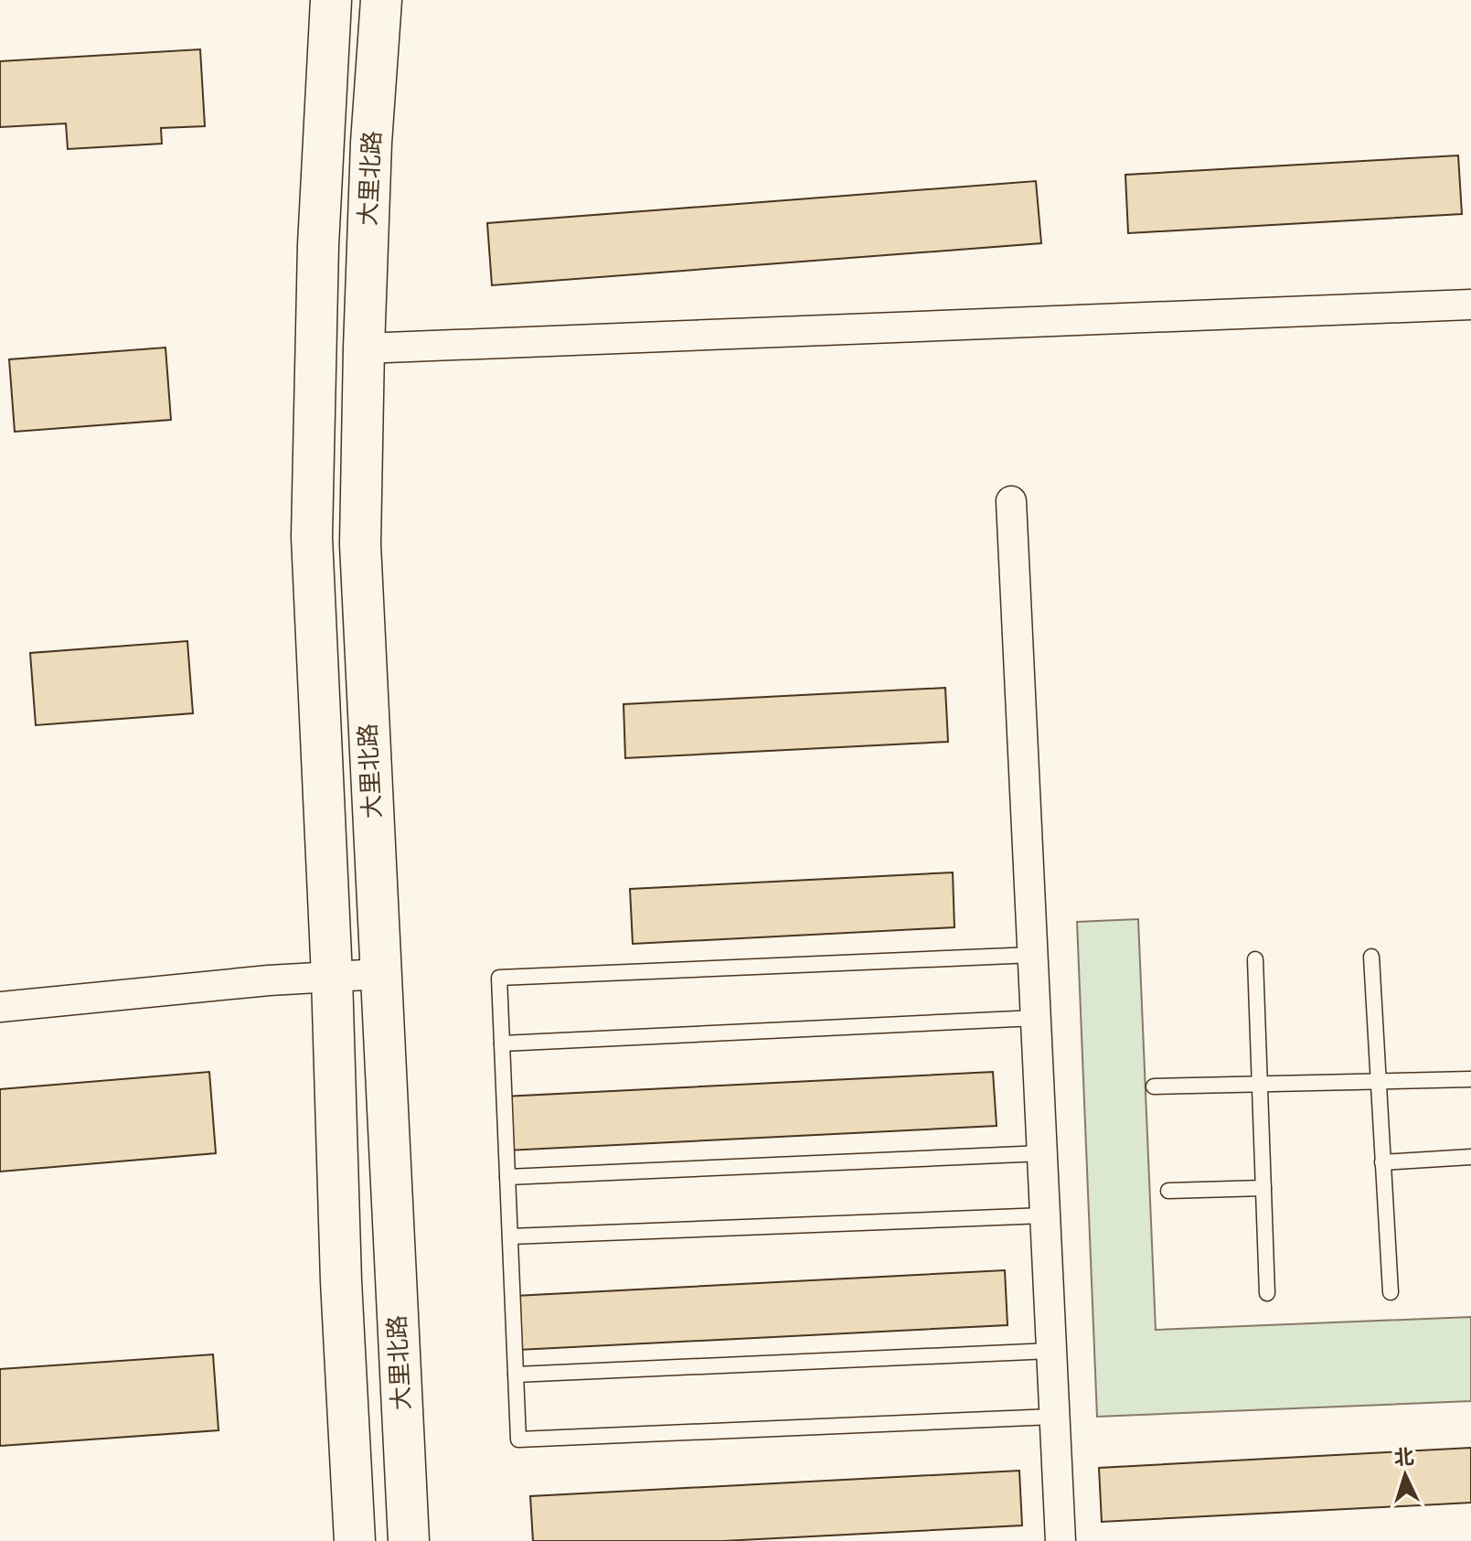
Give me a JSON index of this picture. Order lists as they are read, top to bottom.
{
  "streets": {
    "main road": ["大里北路"]
  },
  "north": "top"
}
